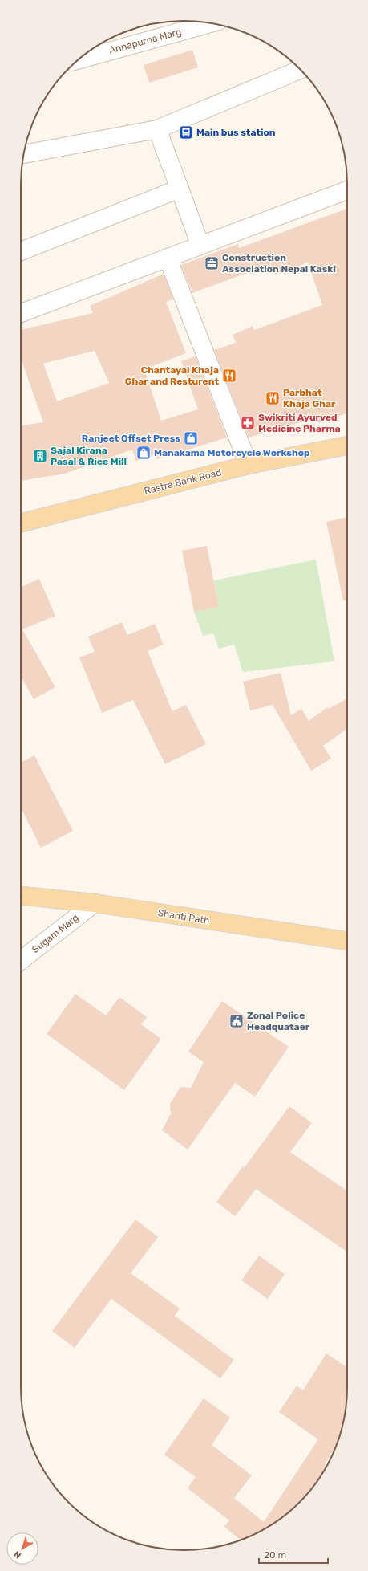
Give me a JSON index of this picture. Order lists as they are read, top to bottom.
{
  "streets": {
    "main road": ["Rastra Bank Road", "Shanti Path"],
    "street": ["Annapurna Marg", "Sugam Marg"]
  },
  "crossings": [
    ["Shanti Path", "Sugam Marg"]
  ],
  "places": {
    "bus stop": ["Main bus station"],
    "office": ["Construction Association Nepal Kaski"],
    "restaurant": ["Chantayal Khaja Ghar and Resturent", "Parbhat Khaja Ghar"],
    "pharmacy": ["Swikriti Ayurved Medicine Pharma"],
    "shop": ["Ranjeet Offset Press", "Manakama Motorcycle Workshop"],
    "building": ["Sajal Kirana Pasal & Rice Mill"],
    "public building": ["Zonal Police Headquataer"]
  },
  "scale_bar": "20 m",
  "north": "bottom left"
}
